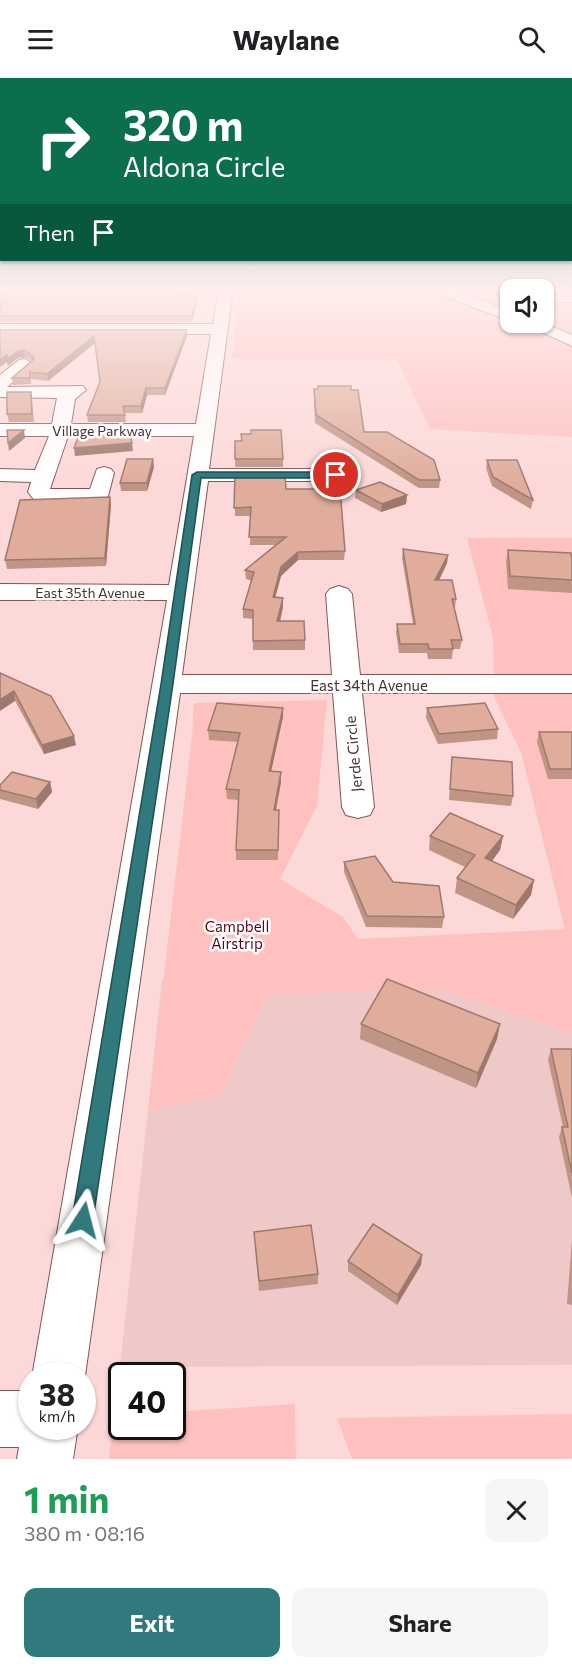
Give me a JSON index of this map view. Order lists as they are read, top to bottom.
{
  "streets": {
    "street": [
      "Village Parkway",
      "East 35th Avenue",
      "East 34th Avenue",
      "Jerde Circle"
    ]
  },
  "crossings": [
    ["East 34th Avenue", "Jerde Circle"]
  ],
  "parks": ["Campbell Airstrip"],
  "page": {
    "header": "Waylane",
    "turn": ["320 m", "Aldona Circle"],
    "then": "Then",
    "speed": "38 km/h",
    "limit": "40",
    "heading": ["1 min", "380 m · 08:16"],
    "buttons": ["Exit", "Share"]
  }
}
